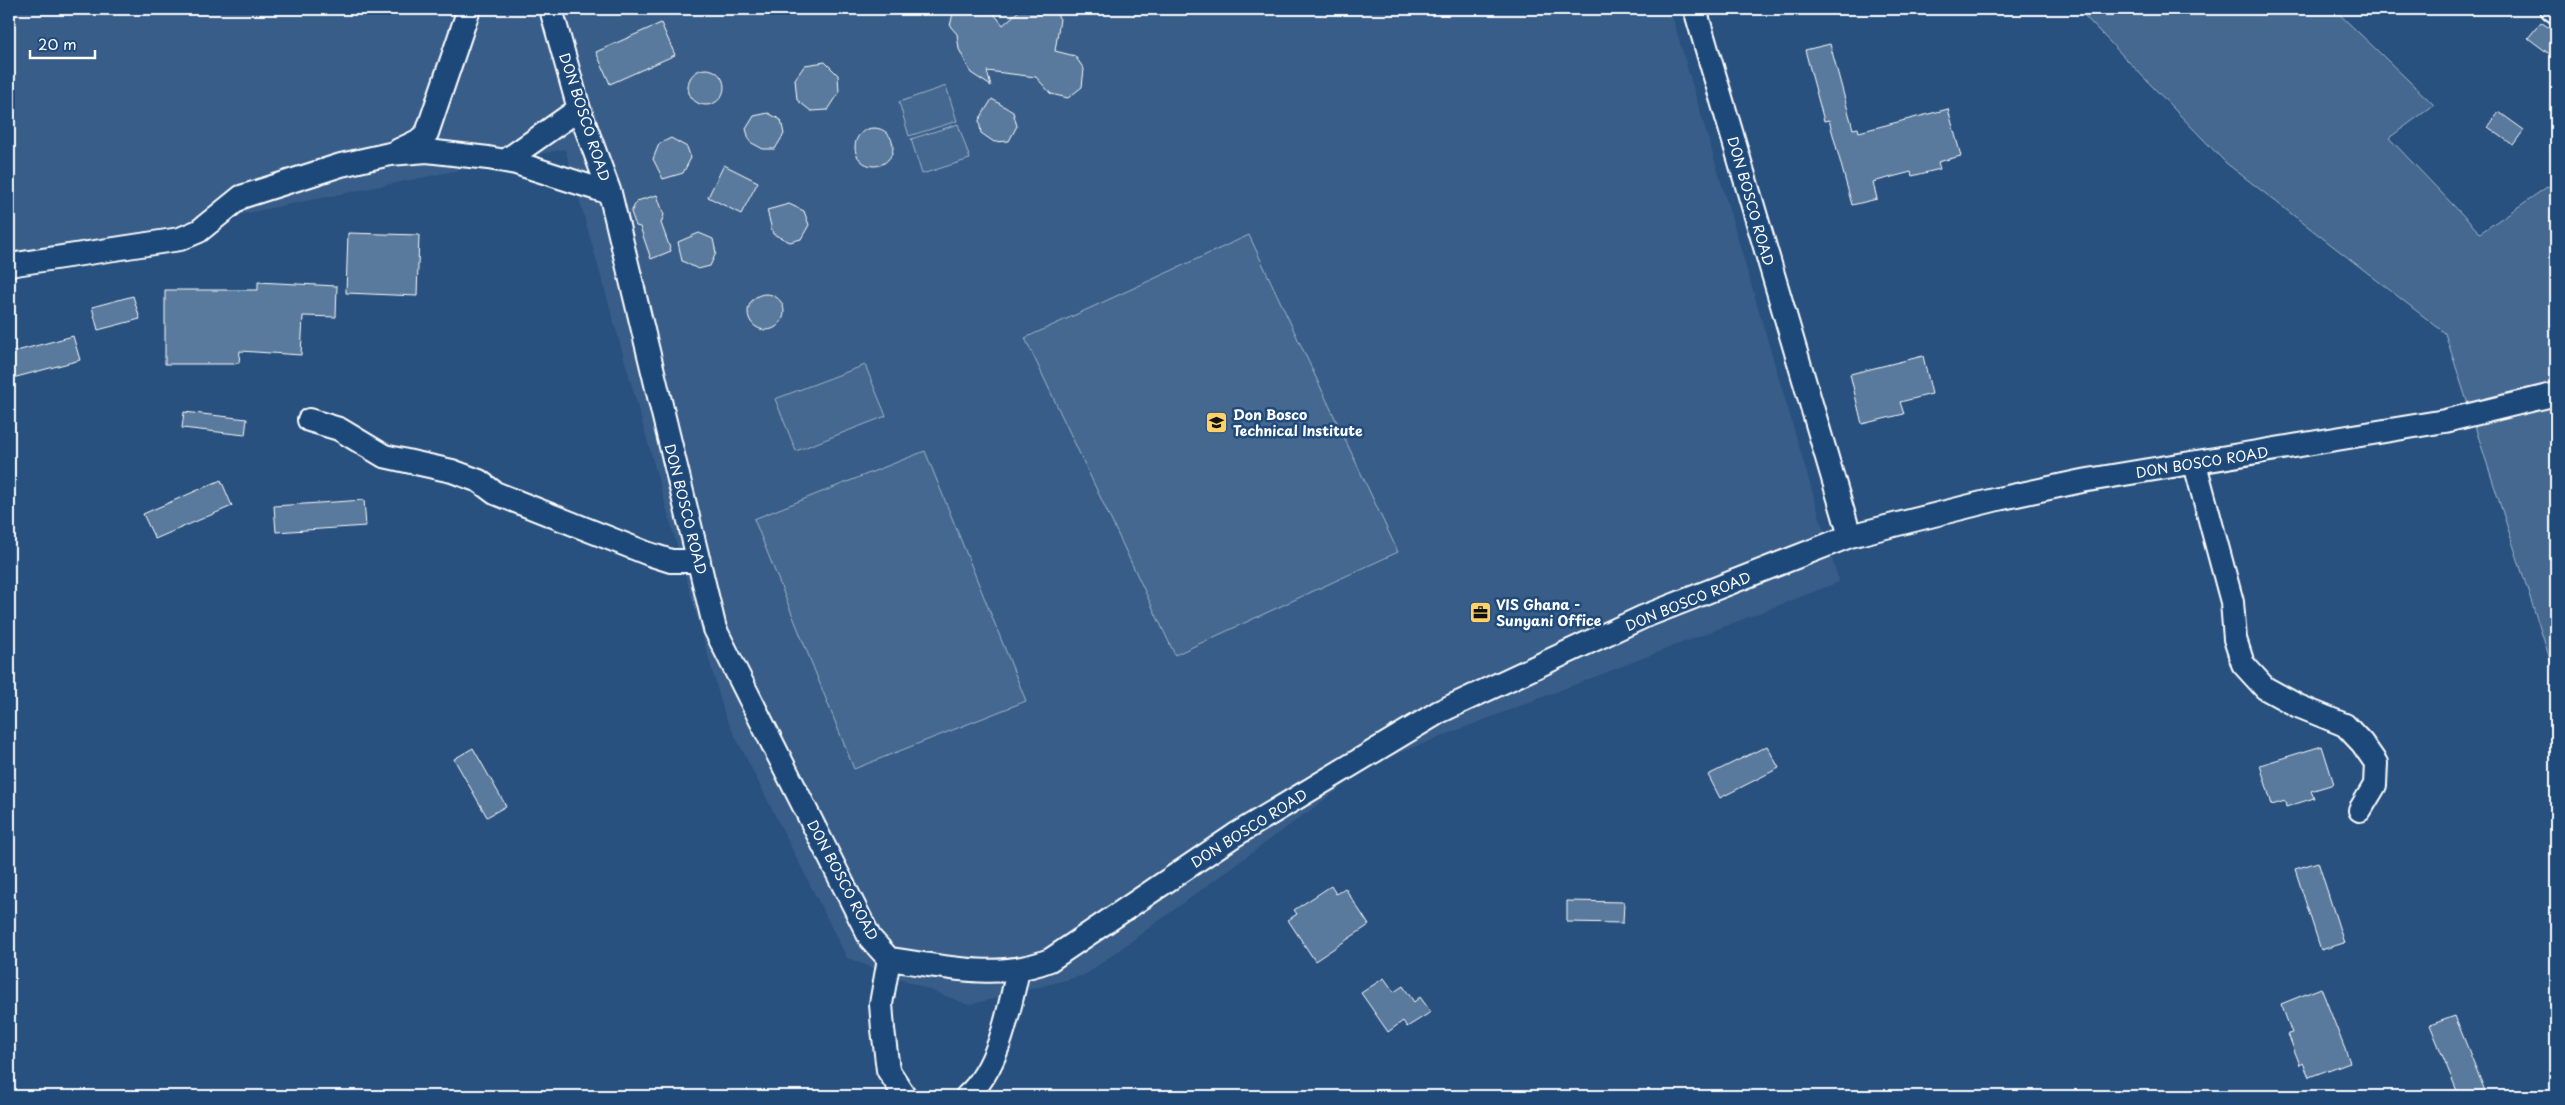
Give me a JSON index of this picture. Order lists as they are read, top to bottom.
{
  "streets": {
    "street": ["DON BOSCO ROAD"]
  },
  "places": {
    "school or university": ["Don Bosco Technical Institute"],
    "office": ["VIS Ghana - Sunyani Office"]
  },
  "scale_bar": "20 m"
}
